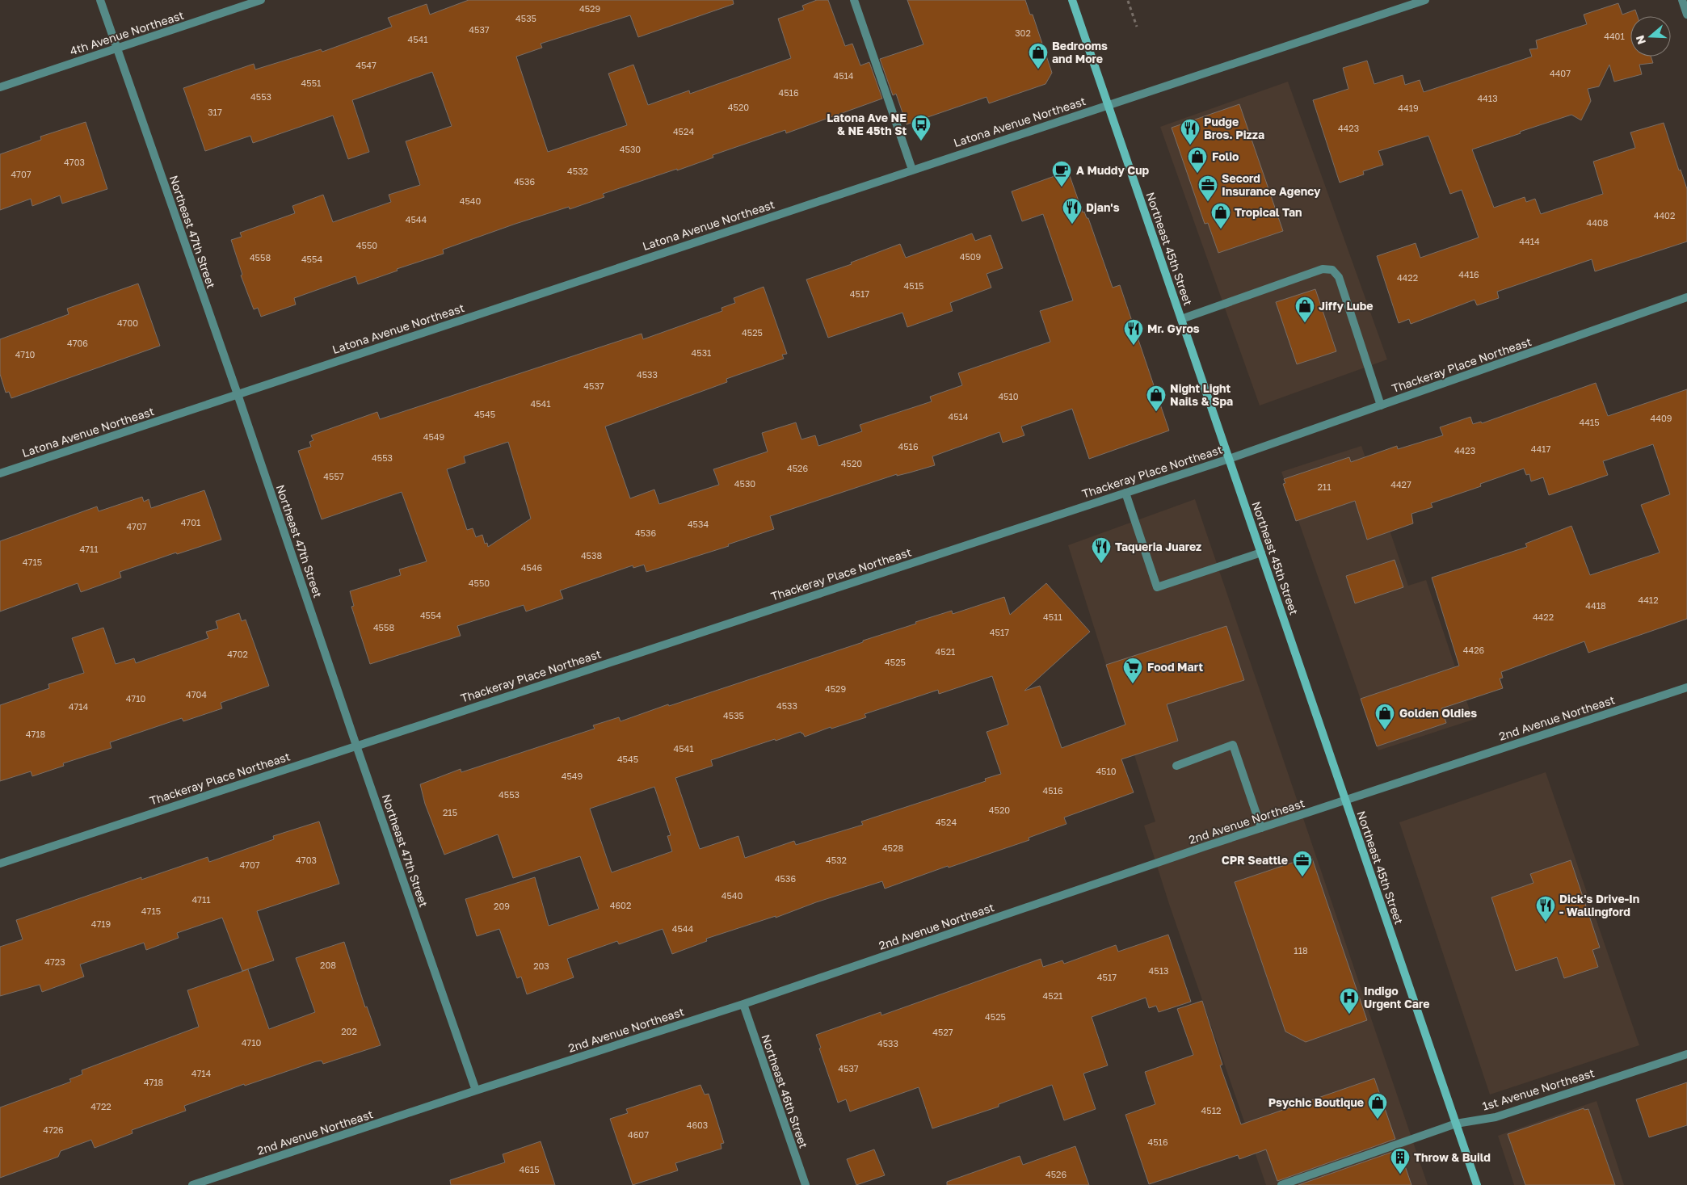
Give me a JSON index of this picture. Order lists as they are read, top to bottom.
{
  "streets": {
    "main road": ["Northeast 45th Street"],
    "street": [
      "4th Avenue Northeast",
      "Latona Avenue Northeast",
      "Northeast 47th Street",
      "Thackeray Place Northeast",
      "2nd Avenue Northeast",
      "1st Avenue Northeast",
      "Northeast 46th Street"
    ]
  },
  "crossings": [
    ["4th Avenue Northeast", "Northeast 47th Street"],
    ["Latona Avenue Northeast", "Northeast 47th Street"],
    ["Latona Avenue Northeast", "Northeast 45th Street"],
    ["Northeast 47th Street", "Thackeray Place Northeast"],
    ["Northeast 47th Street", "2nd Avenue Northeast"],
    ["Northeast 45th Street", "Thackeray Place Northeast"],
    ["Northeast 45th Street", "2nd Avenue Northeast"],
    ["Northeast 45th Street", "1st Avenue Northeast"],
    ["2nd Avenue Northeast", "Northeast 46th Street"]
  ],
  "places": {
    "shop": [
      "Bedrooms and More",
      "Folio",
      "Tropical Tan",
      "Jiffy Lube",
      "Night Light Nails & Spa",
      "Golden Oldies",
      "Psychic Boutique"
    ],
    "bus stop": ["Latona Ave NE & NE 45th St"],
    "restaurant": [
      "Pudge Bros. Pizza",
      "Djan's",
      "Mr. Gyros",
      "Taqueria Juarez",
      "Dick's Drive-In - Wallingford"
    ],
    "cafe": ["A Muddy Cup"],
    "office": ["Secord Insurance Agency", "CPR Seattle"],
    "supermarket": ["Food Mart"],
    "hospital": ["Indigo Urgent Care"],
    "building": ["Throw & Build"]
  },
  "house_numbers": [
    "4529",
    "4535",
    "4537",
    "302",
    "4401",
    "4541",
    "4547",
    "4407",
    "4514",
    "4551",
    "4516",
    "4553",
    "4413",
    "4520",
    "4419",
    "317",
    "4423",
    "4524",
    "4530",
    "4703",
    "4532",
    "4707",
    "4536",
    "4540",
    "4402",
    "4544",
    "4408",
    "4414",
    "4550",
    "4509",
    "4558",
    "4554",
    "4416",
    "4422",
    "4515",
    "4517",
    "4700",
    "4525",
    "4706",
    "4531",
    "4710",
    "4533",
    "4537",
    "4510",
    "4541",
    "4545",
    "4514",
    "4409",
    "4415",
    "4549",
    "4516",
    "4417",
    "4423",
    "4553",
    "4520",
    "4526",
    "4557",
    "4530",
    "4427",
    "211",
    "4701",
    "4534",
    "4707",
    "4536",
    "4711",
    "4538",
    "4715",
    "4546",
    "4550",
    "4412",
    "4418",
    "4554",
    "4511",
    "4422",
    "4558",
    "4517",
    "4426",
    "4521",
    "4702",
    "4525",
    "4529",
    "4704",
    "4710",
    "4533",
    "4714",
    "4535",
    "4718",
    "4541",
    "4545",
    "4510",
    "4549",
    "4516",
    "4553",
    "4520",
    "215",
    "4524",
    "4528",
    "4703",
    "4532",
    "4707",
    "4536",
    "4540",
    "4711",
    "4602",
    "209",
    "4715",
    "4719",
    "4544",
    "118",
    "4723",
    "208",
    "203",
    "4513",
    "4517",
    "4521",
    "4525",
    "202",
    "4527",
    "4710",
    "4533",
    "4537",
    "4714",
    "4718",
    "4722",
    "4512",
    "4603",
    "4726",
    "4607",
    "4516",
    "4615",
    "4526"
  ],
  "north": "left"
}
